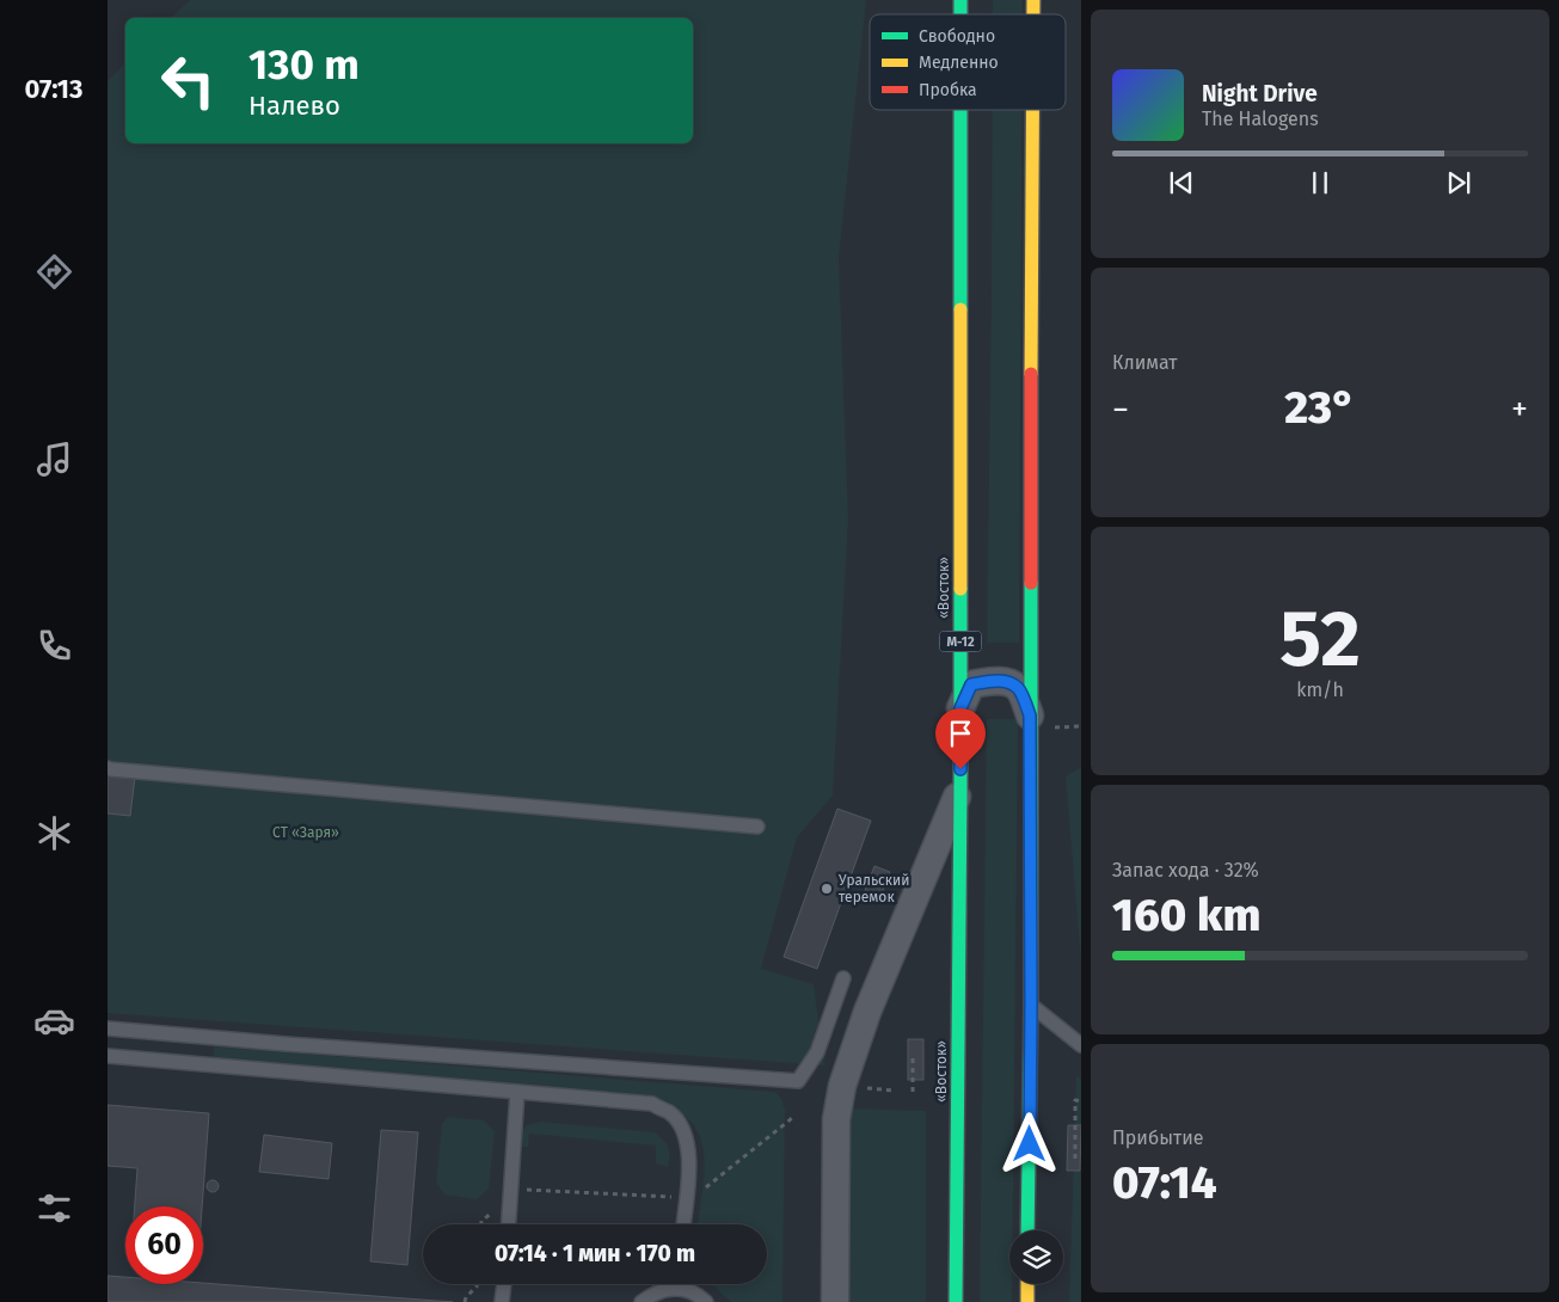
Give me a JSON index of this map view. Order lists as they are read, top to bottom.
{
  "streets": {
    "main road": ["«Восток»", "М-12"]
  },
  "parks": ["СТ «Заря»"],
  "places": ["Уральский теремок"],
  "legend": ["Свободно", "Медленно", "Пробка"],
  "page": {
    "tabs": "07:13",
    "turn": ["130 m", "Налево"],
    "song": ["Night Drive", "The Halogens"],
    "tile": [
      "Климат",
      ["52", "km/h"],
      ["Запас хода · 32%", "160 km"],
      ["Прибытие", "07:14"]
    ],
    "heat": ["−", "23°", "+"],
    "limit": "60",
    "trip": "07:14 · 1 мин · 170 m"
  }
}
